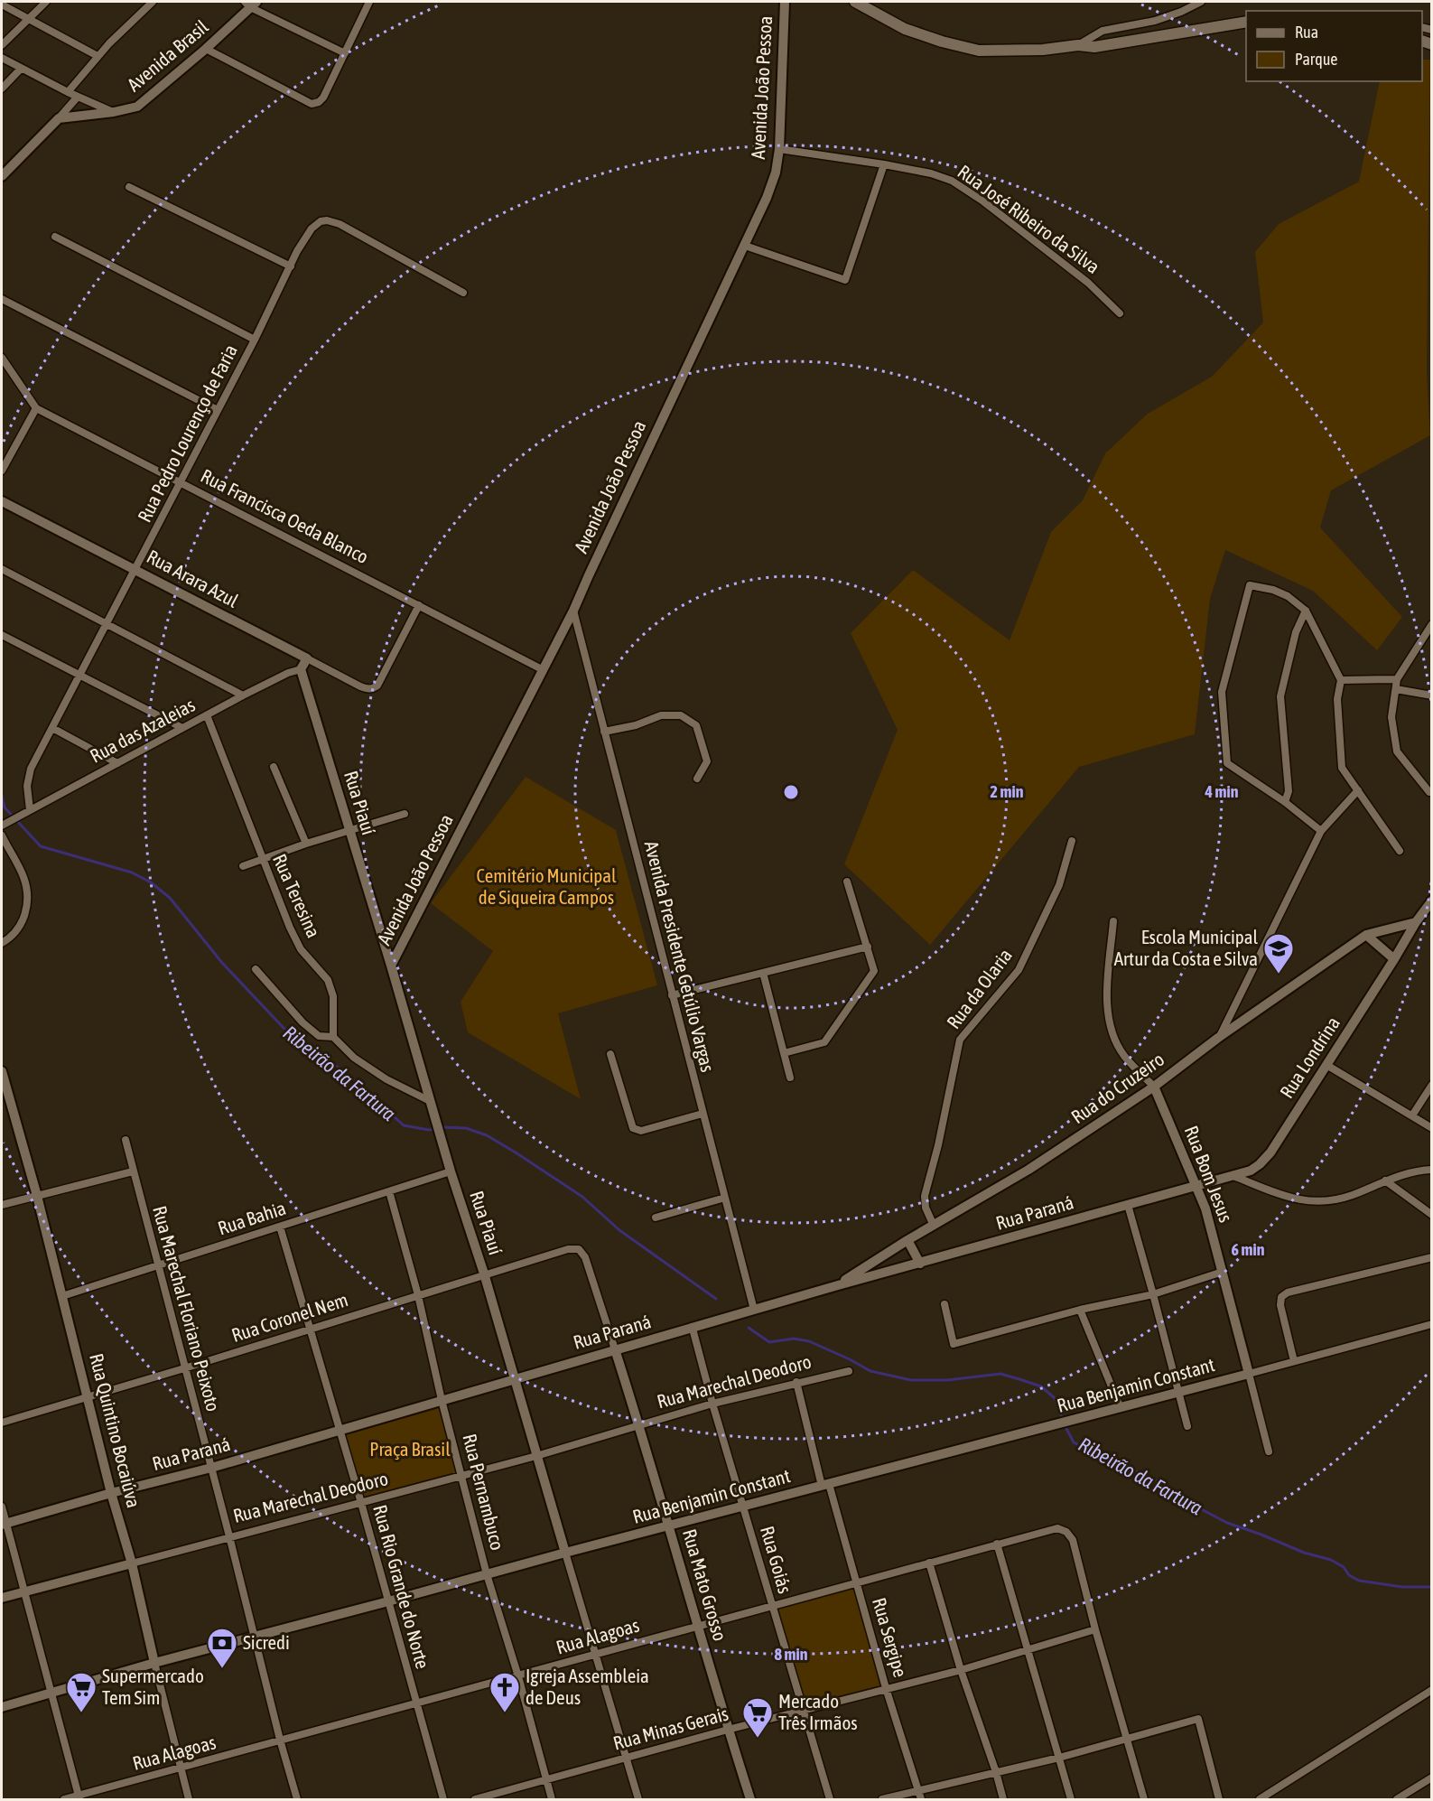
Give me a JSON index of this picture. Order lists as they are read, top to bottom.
{
  "streets": {
    "street": [
      "Avenida Brasil",
      "Avenida João Pessoa",
      "Rua José Ribeiro da Silva",
      "Rua Pedro Lourenço de Faria",
      "Rua Francisca Oeda Blanco",
      "Rua Arara Azul",
      "Rua das Azaleias",
      "Rua Piauí",
      "Rua Teresina",
      "Avenida Presidente Getúlio Vargas",
      "Rua da Olaria",
      "Rua Londrina",
      "Rua do Cruzeiro",
      "Rua Bom Jesus",
      "Rua Paraná",
      "Rua Bahia",
      "Rua Marechal Floriano Peixoto",
      "Rua Coronel Nem",
      "Rua Marechal Deodoro",
      "Rua Benjamin Constant",
      "Rua Quintino Bocaiúva",
      "Rua Pernambuco",
      "Rua Goiás",
      "Rua Mato Grosso",
      "Rua Rio Grande do Norte",
      "Rua Alagoas",
      "Rua Sergipe",
      "Rua Minas Gerais"
    ]
  },
  "crossings": [
    ["Avenida João Pessoa", "Rua José Ribeiro da Silva"],
    ["Avenida João Pessoa", "Rua Francisca Oeda Blanco"],
    ["Avenida João Pessoa", "Rua Piauí"],
    ["Avenida João Pessoa", "Avenida Presidente Getúlio Vargas"],
    ["Rua Pedro Lourenço de Faria", "Rua Francisca Oeda Blanco"],
    ["Rua Pedro Lourenço de Faria", "Rua Arara Azul"],
    ["Rua Pedro Lourenço de Faria", "Rua das Azaleias"],
    ["Rua Francisca Oeda Blanco", "Rua Arara Azul"],
    ["Rua das Azaleias", "Rua Piauí"],
    ["Rua das Azaleias", "Rua Teresina"],
    ["Rua Piauí", "Rua Paraná"],
    ["Rua Piauí", "Rua Bahia"],
    ["Rua Piauí", "Rua Coronel Nem"],
    ["Rua Piauí", "Rua Marechal Deodoro"],
    ["Rua Piauí", "Rua Benjamin Constant"],
    ["Rua Piauí", "Rua Alagoas"],
    ["Rua Piauí", "Rua Minas Gerais"],
    ["Avenida Presidente Getúlio Vargas", "Rua Paraná"],
    ["Rua da Olaria", "Rua do Cruzeiro"],
    ["Rua Londrina", "Rua do Cruzeiro"],
    ["Rua Londrina", "Rua Paraná"],
    ["Rua do Cruzeiro", "Rua Bom Jesus"],
    ["Rua do Cruzeiro", "Rua Paraná"],
    ["Rua Bom Jesus", "Rua Paraná"],
    ["Rua Bom Jesus", "Rua Benjamin Constant"],
    ["Rua Paraná", "Rua Marechal Floriano Peixoto"],
    ["Rua Paraná", "Rua Quintino Bocaiúva"],
    ["Rua Paraná", "Rua Pernambuco"],
    ["Rua Paraná", "Rua Goiás"],
    ["Rua Paraná", "Rua Mato Grosso"],
    ["Rua Paraná", "Rua Rio Grande do Norte"],
    ["Rua Bahia", "Rua Marechal Floriano Peixoto"],
    ["Rua Bahia", "Rua Quintino Bocaiúva"],
    ["Rua Bahia", "Rua Pernambuco"],
    ["Rua Bahia", "Rua Rio Grande do Norte"],
    ["Rua Marechal Floriano Peixoto", "Rua Coronel Nem"],
    ["Rua Marechal Floriano Peixoto", "Rua Marechal Deodoro"],
    ["Rua Marechal Floriano Peixoto", "Rua Benjamin Constant"],
    ["Rua Marechal Floriano Peixoto", "Rua Alagoas"],
    ["Rua Coronel Nem", "Rua Quintino Bocaiúva"],
    ["Rua Coronel Nem", "Rua Pernambuco"],
    ["Rua Coronel Nem", "Rua Mato Grosso"],
    ["Rua Coronel Nem", "Rua Rio Grande do Norte"],
    ["Rua Marechal Deodoro", "Rua Quintino Bocaiúva"],
    ["Rua Marechal Deodoro", "Rua Pernambuco"],
    ["Rua Marechal Deodoro", "Rua Goiás"],
    ["Rua Marechal Deodoro", "Rua Mato Grosso"],
    ["Rua Marechal Deodoro", "Rua Rio Grande do Norte"],
    ["Rua Marechal Deodoro", "Rua Sergipe"],
    ["Rua Benjamin Constant", "Rua Quintino Bocaiúva"],
    ["Rua Benjamin Constant", "Rua Pernambuco"],
    ["Rua Benjamin Constant", "Rua Goiás"],
    ["Rua Benjamin Constant", "Rua Mato Grosso"],
    ["Rua Benjamin Constant", "Rua Rio Grande do Norte"],
    ["Rua Benjamin Constant", "Rua Sergipe"],
    ["Rua Quintino Bocaiúva", "Rua Alagoas"],
    ["Rua Pernambuco", "Rua Alagoas"],
    ["Rua Pernambuco", "Rua Minas Gerais"],
    ["Rua Goiás", "Rua Alagoas"],
    ["Rua Goiás", "Rua Minas Gerais"],
    ["Rua Mato Grosso", "Rua Alagoas"],
    ["Rua Mato Grosso", "Rua Minas Gerais"],
    ["Rua Rio Grande do Norte", "Rua Alagoas"],
    ["Rua Alagoas", "Rua Sergipe"],
    ["Rua Alagoas", "Rua Minas Gerais"],
    ["Rua Sergipe", "Rua Minas Gerais"]
  ],
  "water": ["Ribeirão da Fartura"],
  "parks": ["Cemitério Municipal de Siqueira Campos", "Praça Brasil"],
  "places": {
    "school or university": ["Escola Municipal Artur da Costa e Silva"],
    "bank": ["Sicredi"],
    "supermarket": ["Supermercado Tem Sim", "Mercado Três Irmãos"],
    "church": ["Igreja Assembleia de Deus"]
  },
  "legend": ["Rua", "Parque"],
  "rings": [
    "2 min",
    "4 min",
    "6 min",
    "8 min"
  ]
}
